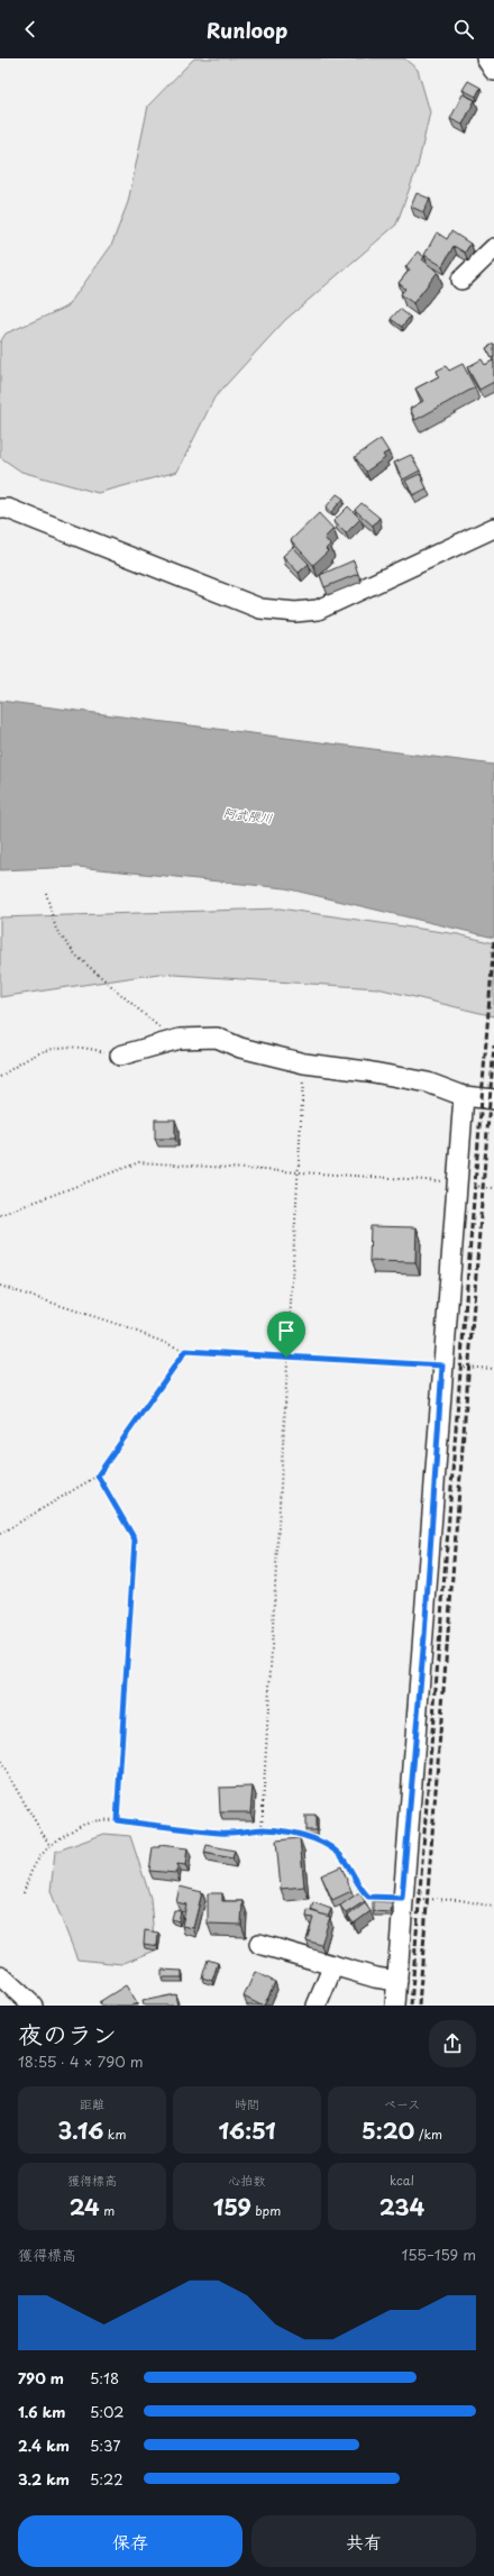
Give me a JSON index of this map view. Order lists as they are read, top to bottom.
{
  "water": ["阿武隈川"],
  "page": {
    "header": "Runloop",
    "heading": ["夜のラン", "18:55 · 4 × 790 m"],
    "stats": [
      ["距離", "3.16 km"],
      ["時間", "16:51"],
      ["ペース", "5:20 /km"],
      ["獲得標高", "24 m"],
      ["心拍数", "159 bpm"],
      ["kcal", "234"]
    ],
    "chart": ["獲得標高", "155–159 m"],
    "list": [
      {
        "name": "790 m",
        "note": "5:18"
      },
      {
        "name": "1.6 km",
        "note": "5:02"
      },
      {
        "name": "2.4 km",
        "note": "5:37"
      },
      {
        "name": "3.2 km",
        "note": "5:22"
      }
    ],
    "buttons": ["保存", "共有"]
  }
}
